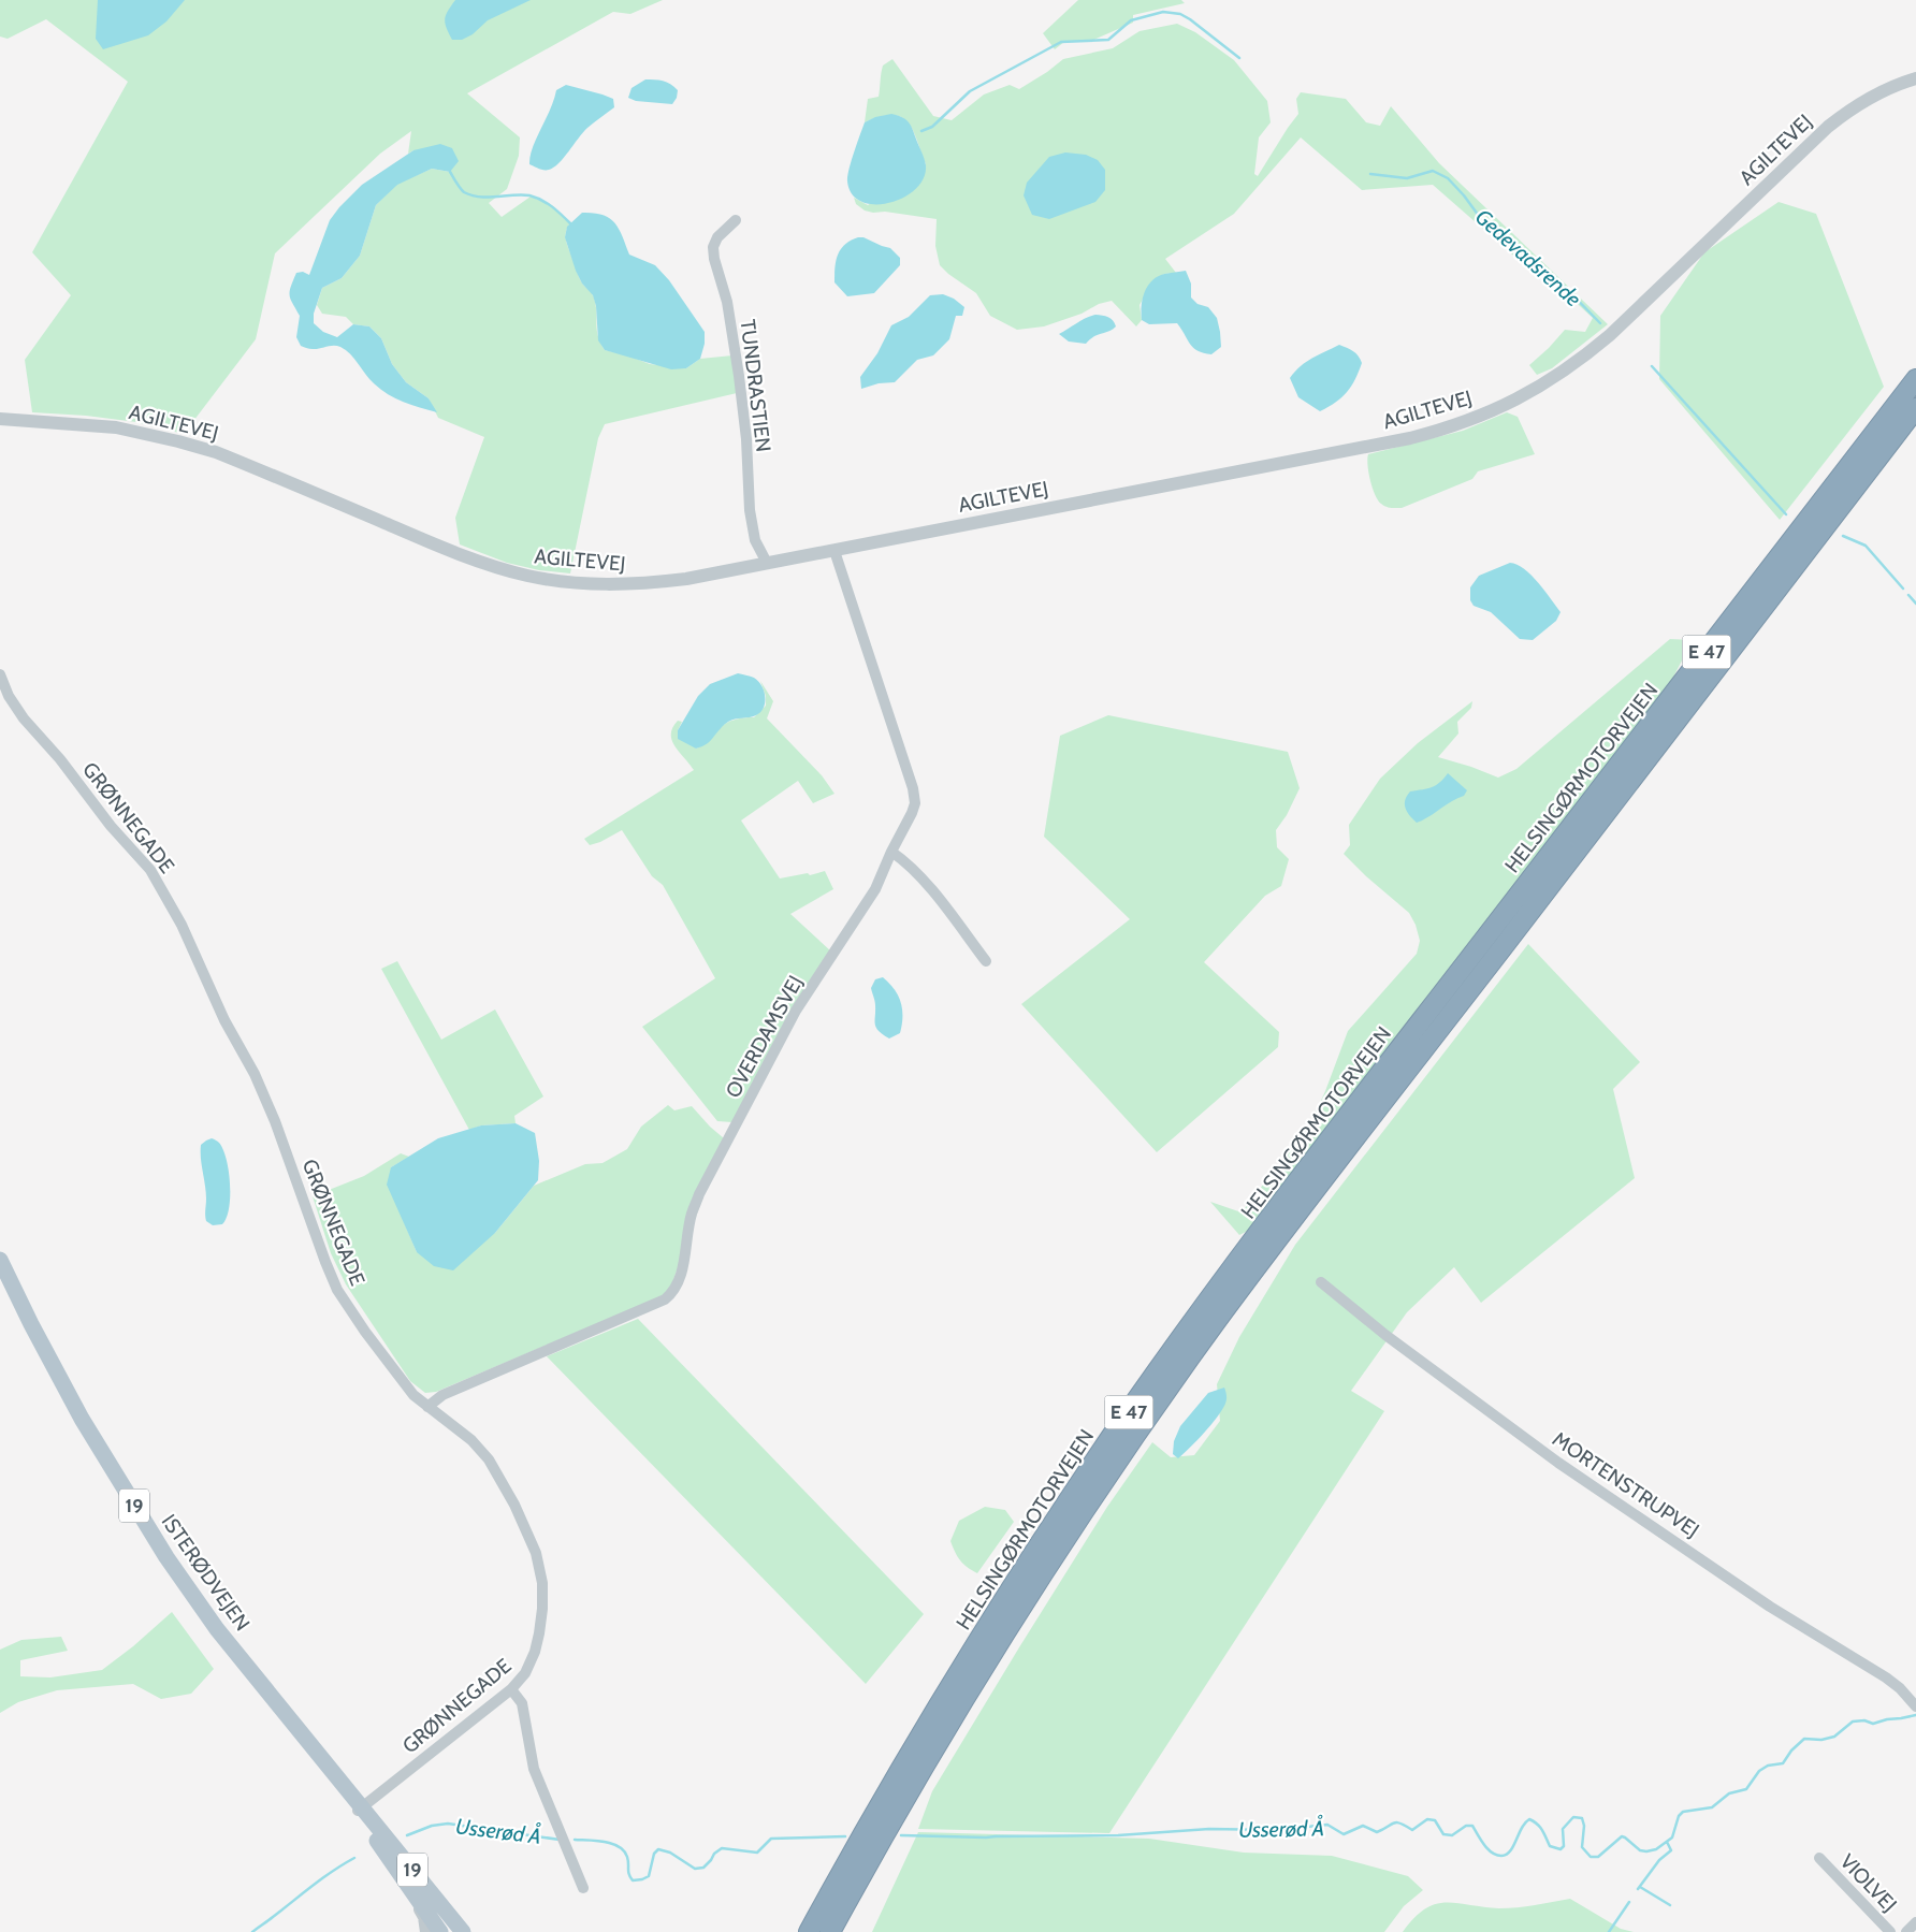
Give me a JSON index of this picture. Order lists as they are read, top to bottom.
{
  "streets": {
    "highway": ["E 47", "HELSINGØRMOTORVEJEN"],
    "main road": ["19", "ISTERØDVEJEN"],
    "street": [
      "AGILTEVEJ",
      "TUNDRASTIEN",
      "GRØNNEGADE",
      "OVERDAMSVEJ",
      "MORTENSTRUPVEJ",
      "VIOLVEJ"
    ]
  },
  "crossings": [
    ["AGILTEVEJ", "TUNDRASTIEN"],
    ["AGILTEVEJ", "OVERDAMSVEJ"],
    ["GRØNNEGADE", "OVERDAMSVEJ"],
    ["GRØNNEGADE", "ISTERØDVEJEN"]
  ],
  "water": ["Gedevadsrende", "Usserød Å"]
}
